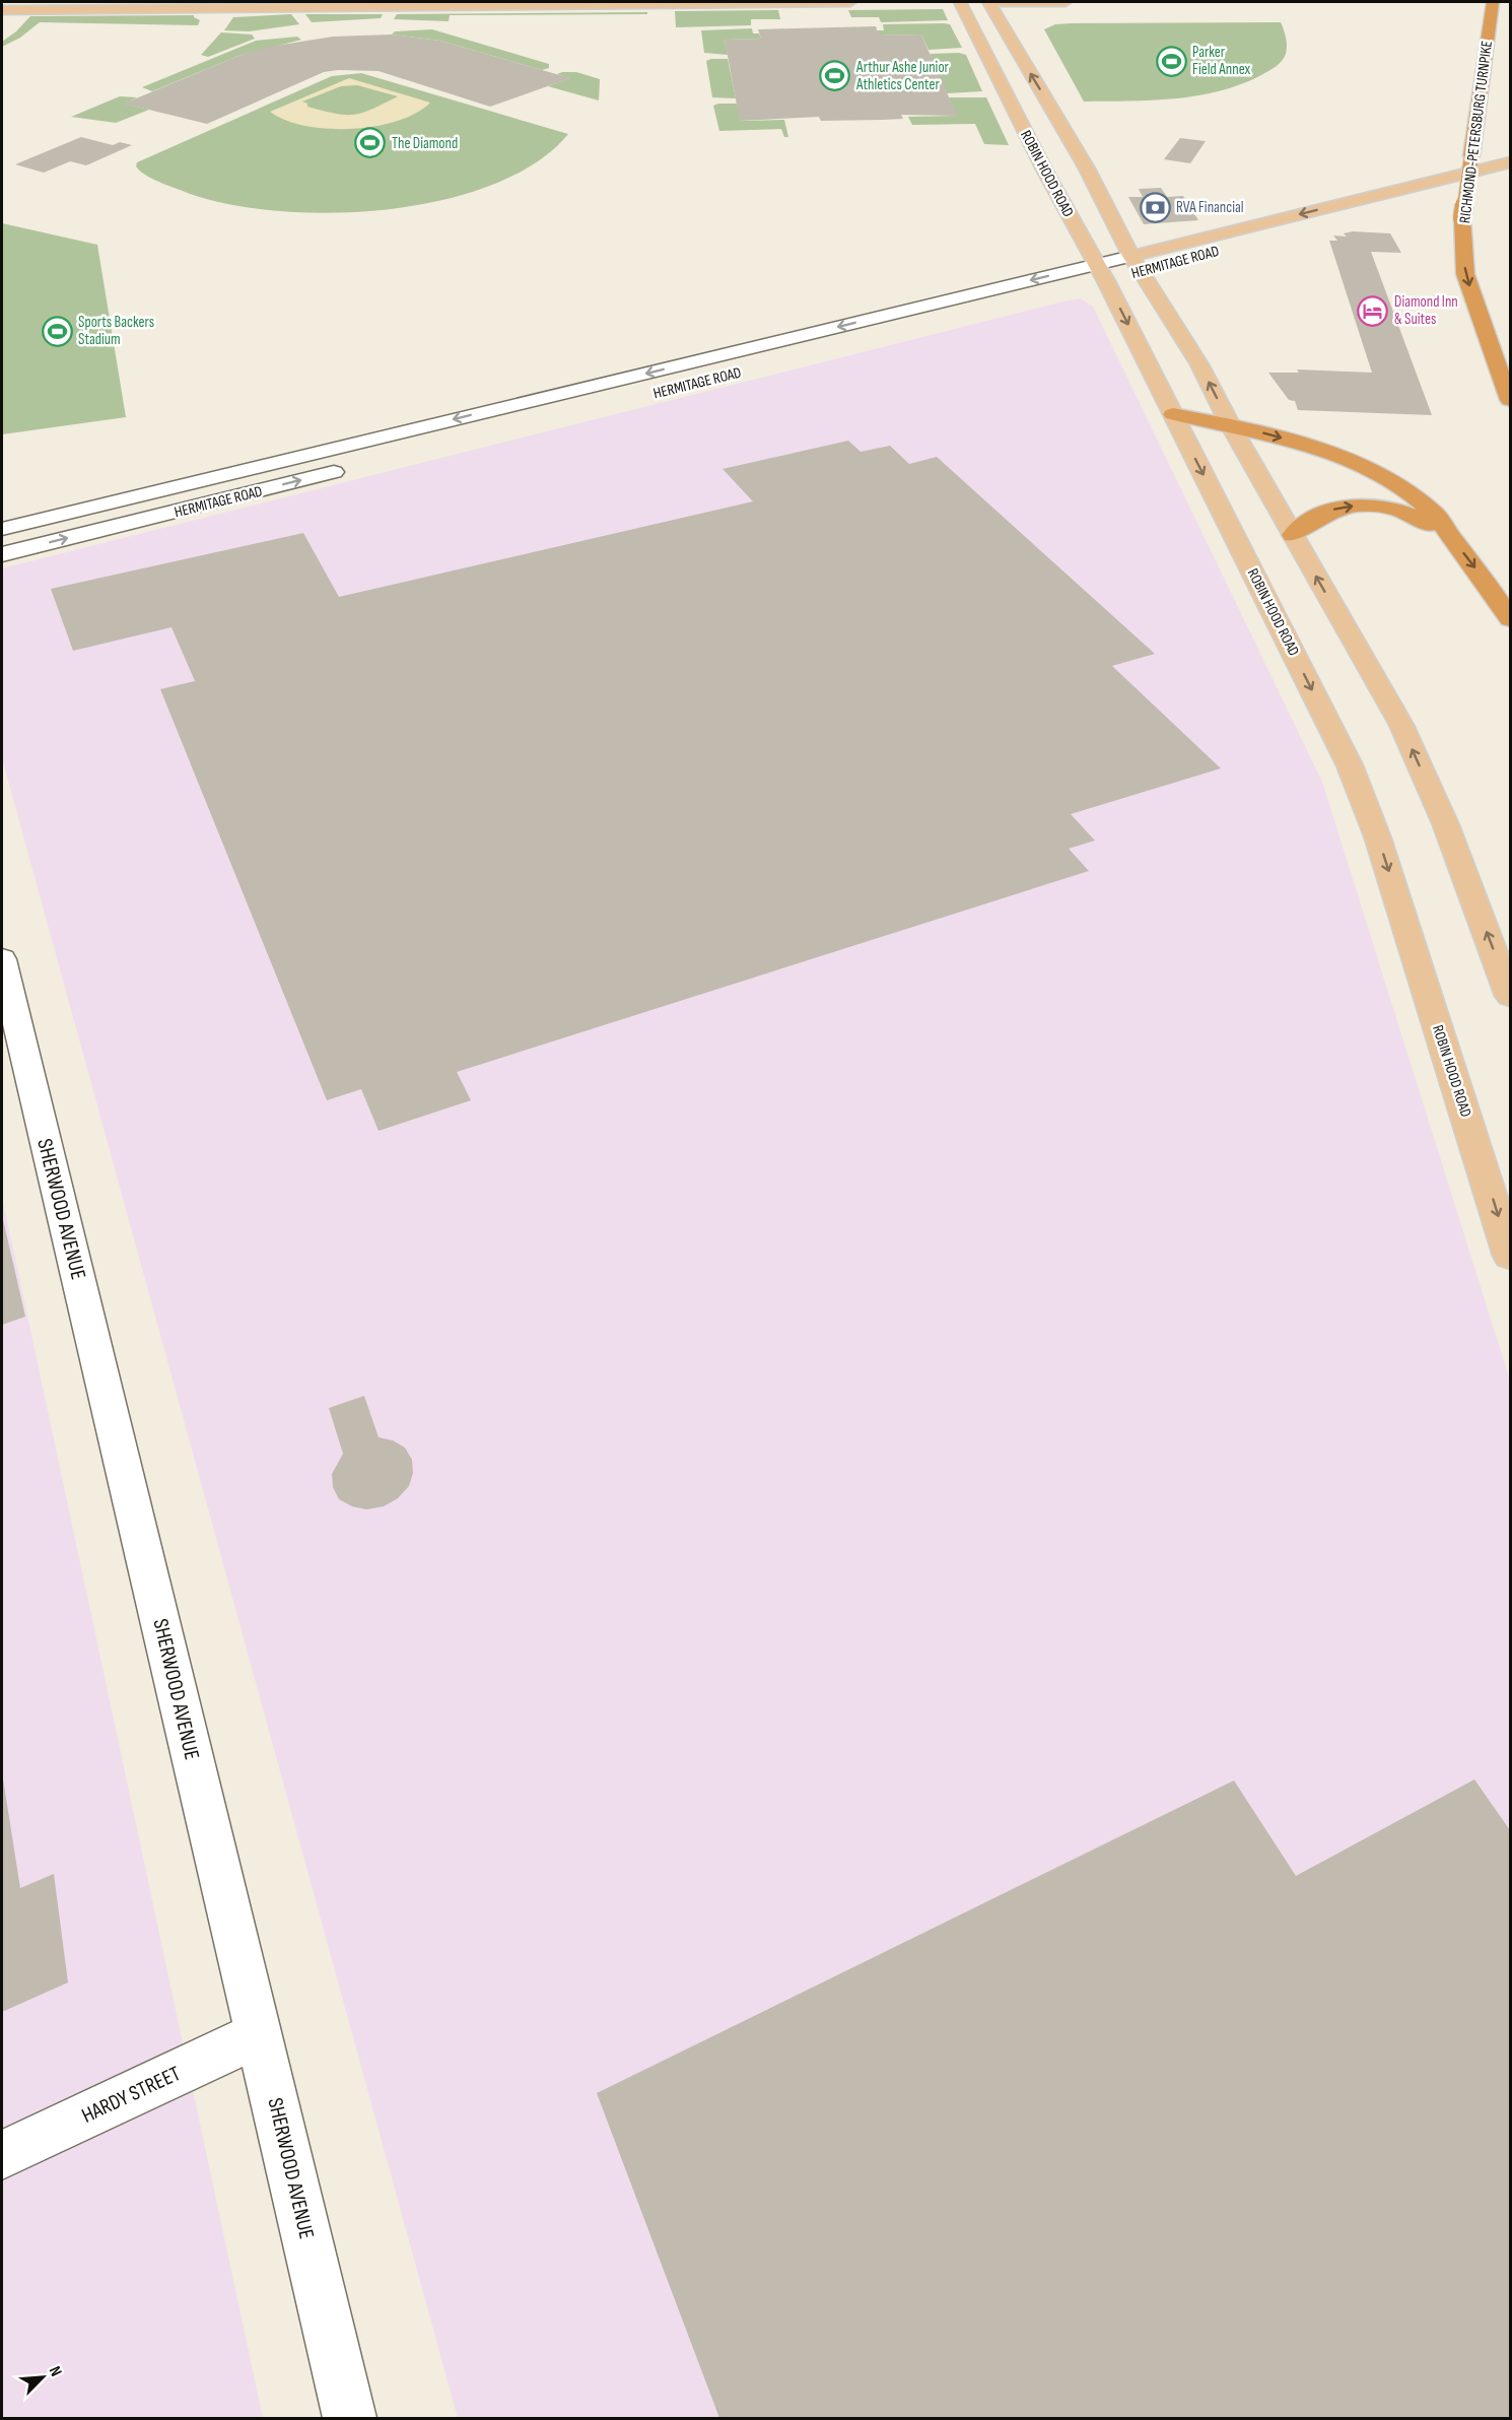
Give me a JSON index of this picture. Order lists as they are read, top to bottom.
{
  "streets": {
    "highway": ["RICHMOND-PETERSBURG TURNPIKE"],
    "main road": ["ROBIN HOOD ROAD", "HERMITAGE ROAD"],
    "street": ["SHERWOOD AVENUE", "HARDY STREET"]
  },
  "crossings": [
    ["ROBIN HOOD ROAD", "HERMITAGE ROAD"],
    ["SHERWOOD AVENUE", "HARDY STREET"]
  ],
  "one_way": ["RICHMOND-PETERSBURG TURNPIKE"],
  "places": {
    "sports": [
      "Parker Field Annex",
      "Arthur Ashe Junior Athletics Center",
      "The Diamond",
      "Sports Backers Stadium"
    ],
    "bank": ["RVA Financial"],
    "hotel": ["Diamond Inn & Suites"]
  },
  "north": "top right"
}
